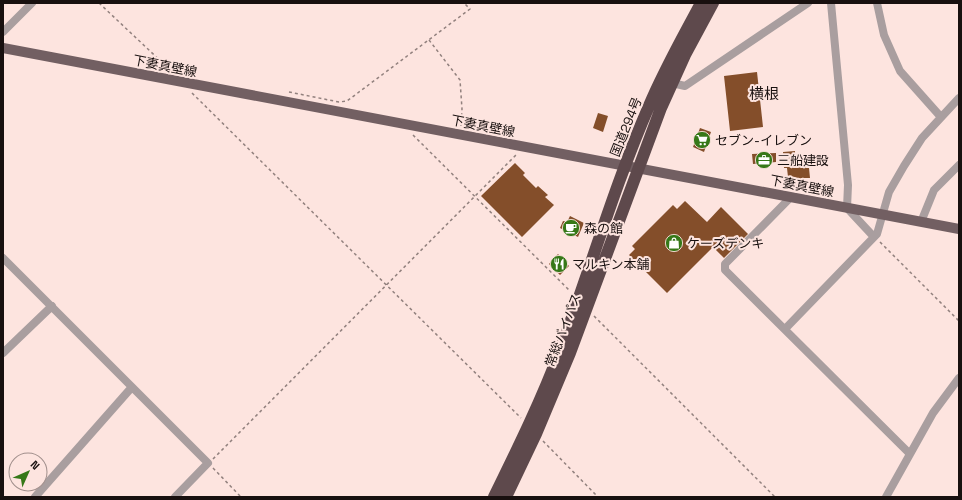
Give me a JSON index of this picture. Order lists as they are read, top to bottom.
{
  "streets": {
    "highway": ["国道294号", "常総バイパス"],
    "main road": ["下妻真壁線"]
  },
  "crossings": [
    ["下妻真壁線", "国道294号"],
    ["下妻真壁線", "常総バイパス"],
    ["国道294号", "常総バイパス"]
  ],
  "districts": ["横根"],
  "places": {
    "supermarket": ["セブン-イレブン"],
    "office": ["三船建設"],
    "cafe": ["森の館"],
    "shop": ["ケーズデンキ"],
    "restaurant": ["マルキン本舗"]
  },
  "north": "top right"
}
